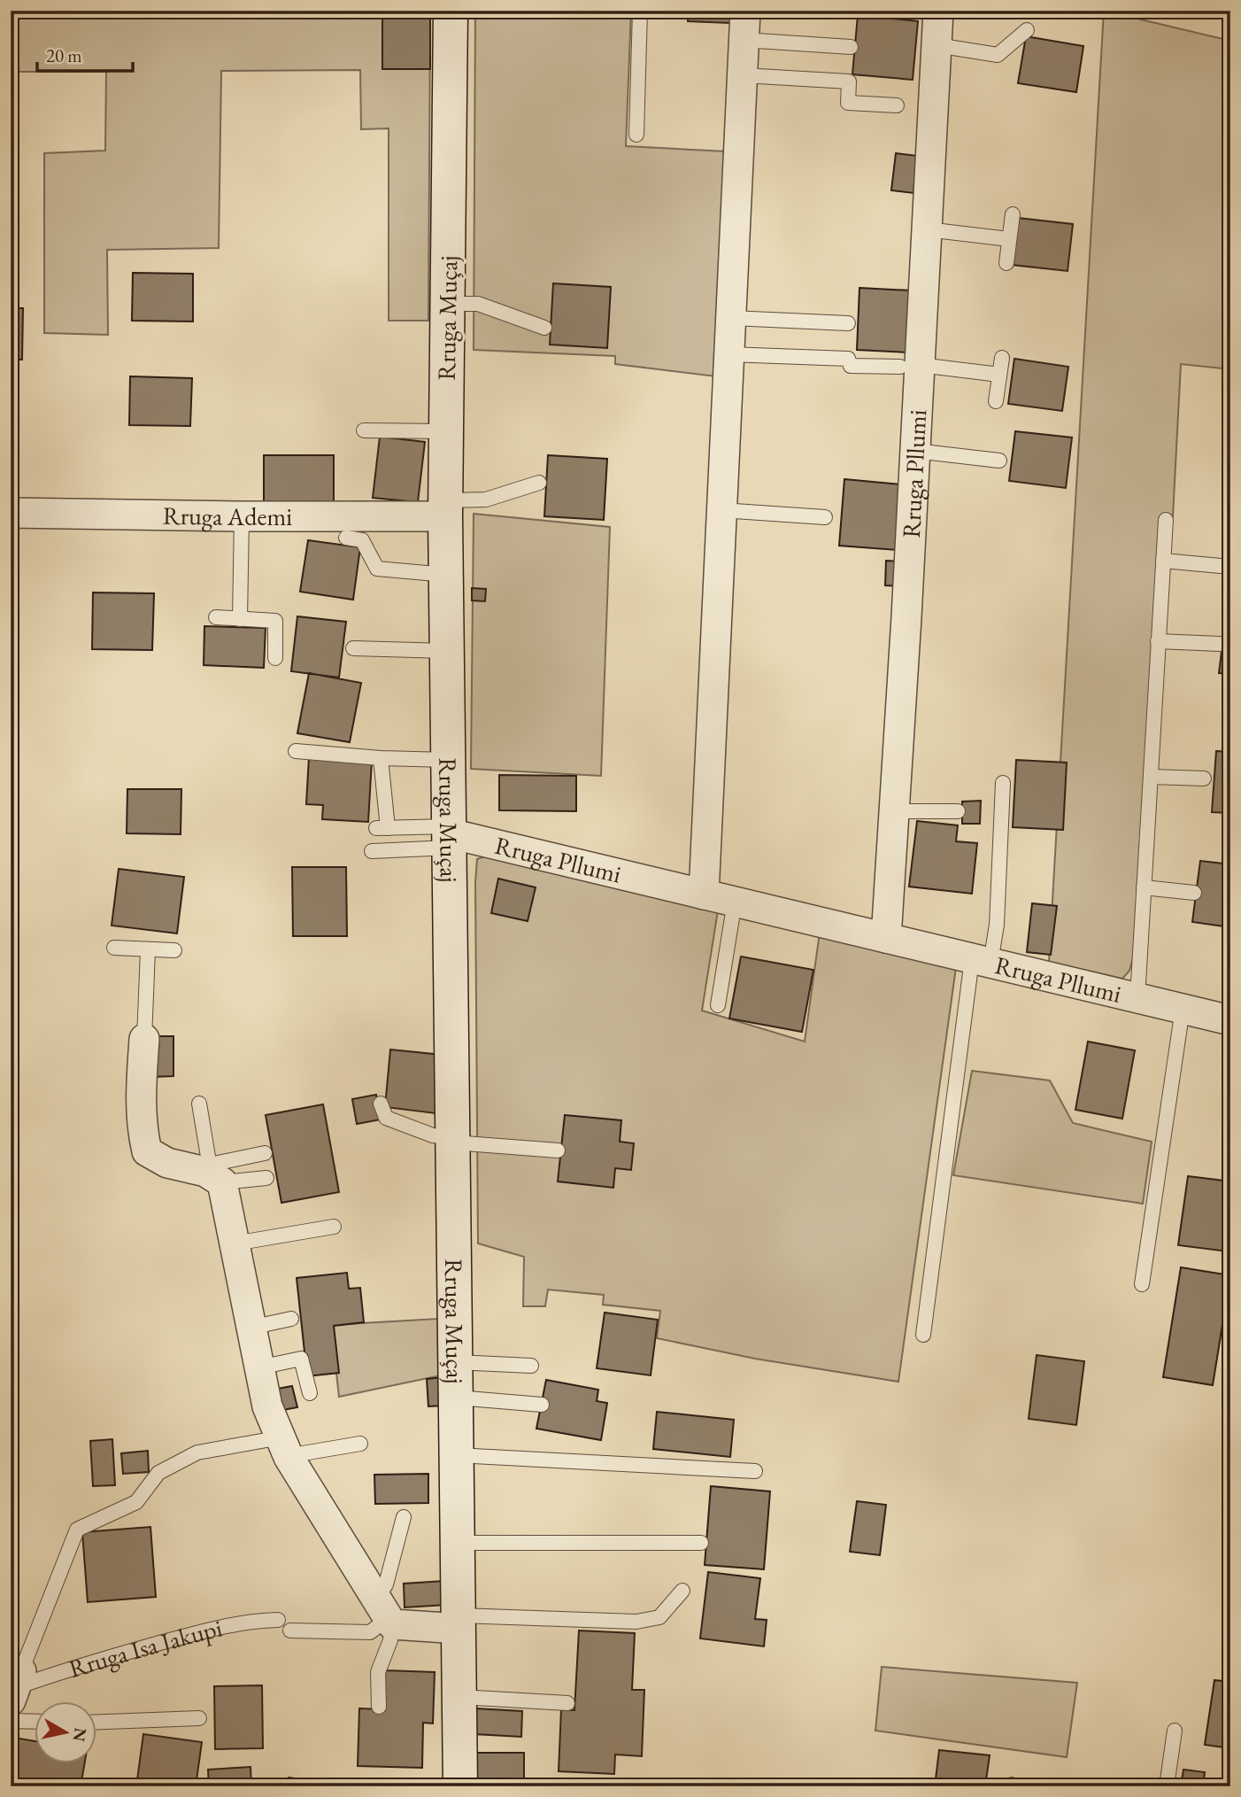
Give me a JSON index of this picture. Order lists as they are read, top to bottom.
{
  "streets": {
    "street": ["Rruga Muçaj", "Rruga Pllumi", "Rruga Ademi"],
    "lane": ["Rruga Isa Jakupi"]
  },
  "crossings": [
    ["Rruga Muçaj", "Rruga Pllumi"],
    ["Rruga Muçaj", "Rruga Ademi"]
  ],
  "scale_bar": "20 m",
  "north": "right"
}
